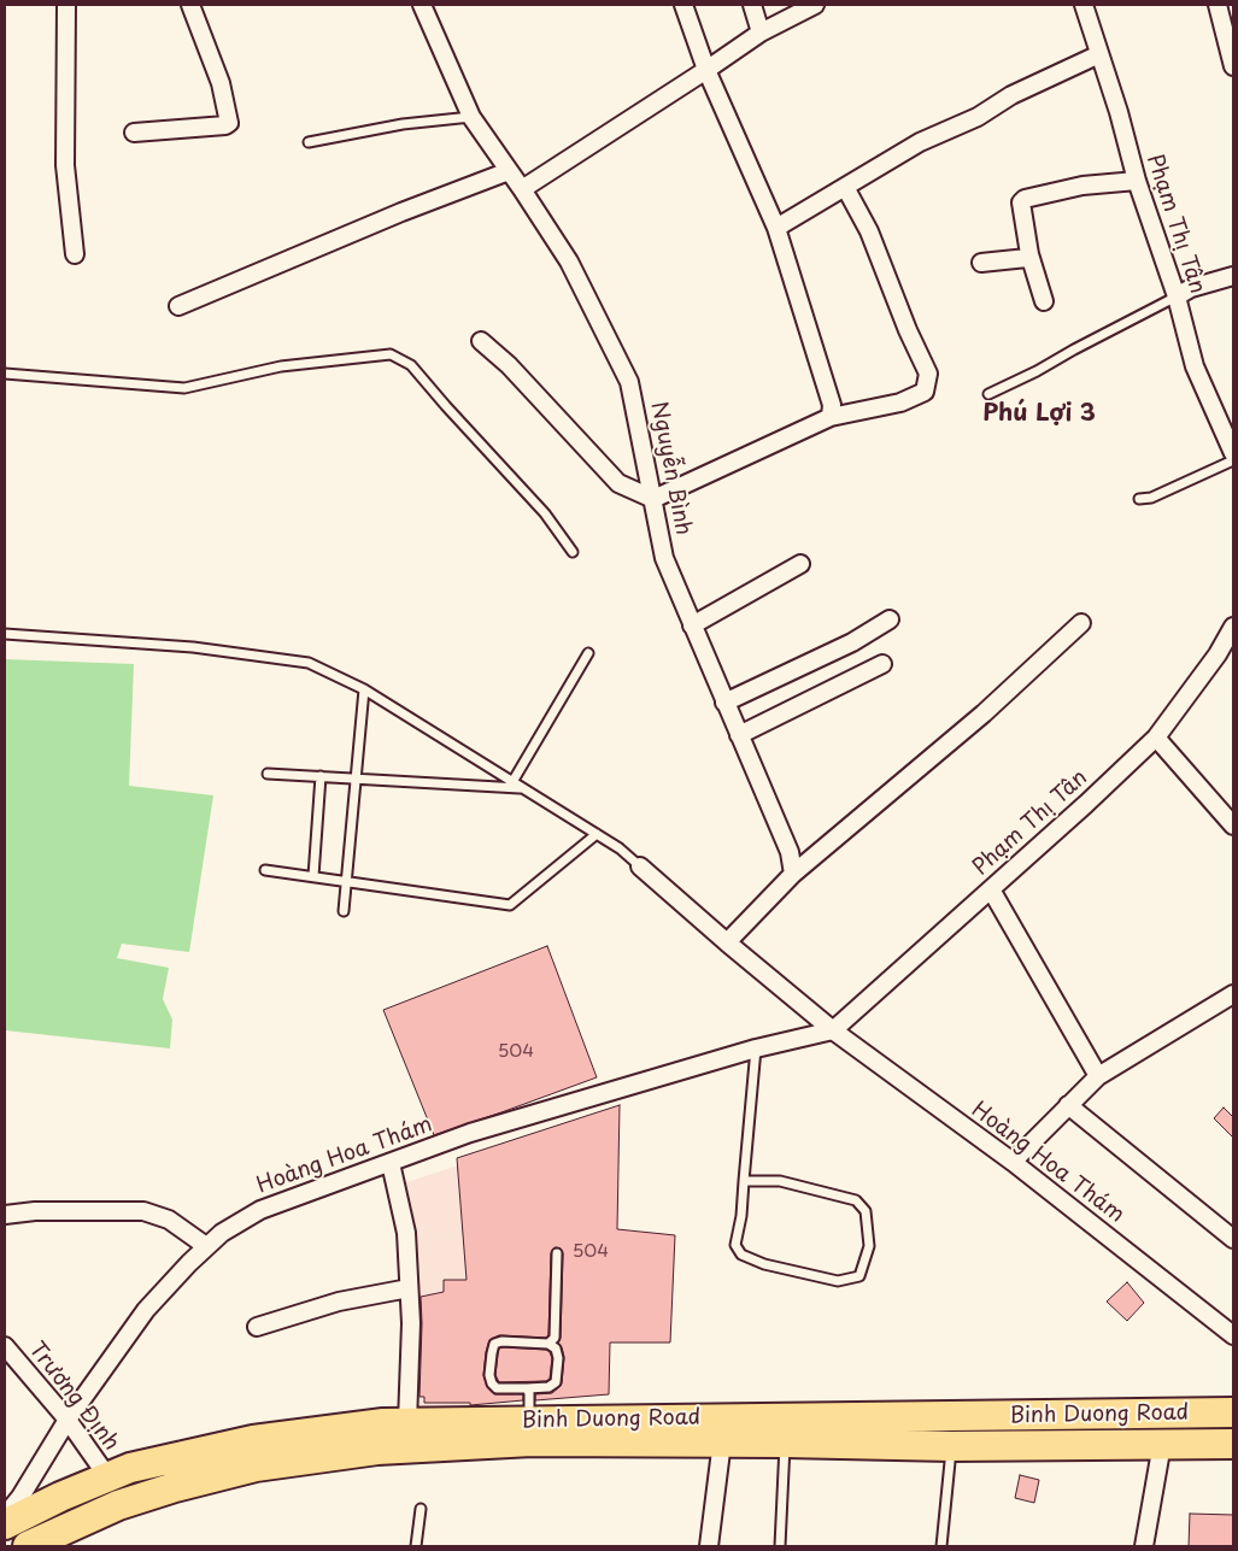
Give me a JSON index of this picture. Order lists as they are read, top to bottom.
{
  "streets": {
    "highway": ["Binh Duong Road"],
    "street": [
      "Phạm Thị Tân",
      "Nguyễn Bình",
      "Hoàng Hoa Thám",
      "Trương Định"
    ]
  },
  "crossings": [
    ["Phạm Thị Tân", "Hoàng Hoa Thám"],
    ["Hoàng Hoa Thám", "Trương Định"],
    ["Trương Định", "Binh Duong Road"]
  ],
  "districts": ["Phú Lợi 3"],
  "house_numbers": ["504", "504"]
}
